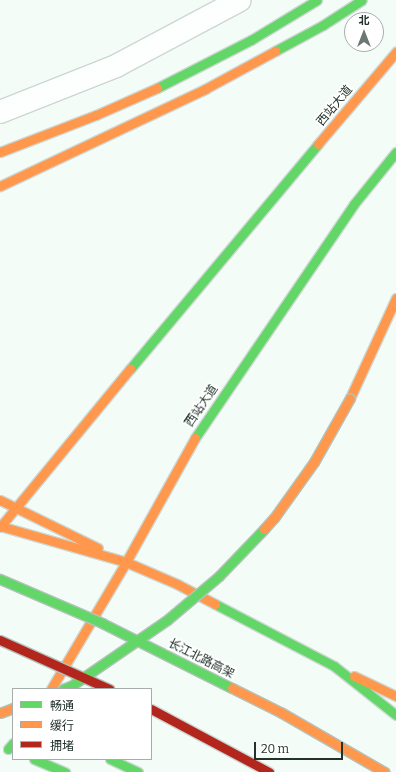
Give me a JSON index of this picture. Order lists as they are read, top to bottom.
{
  "streets": {
    "main road": ["西站大道", "长江北路高架"]
  },
  "legend": ["畅通", "缓行", "拥堵"],
  "scale_bar": "20 m",
  "north": "top"
}
